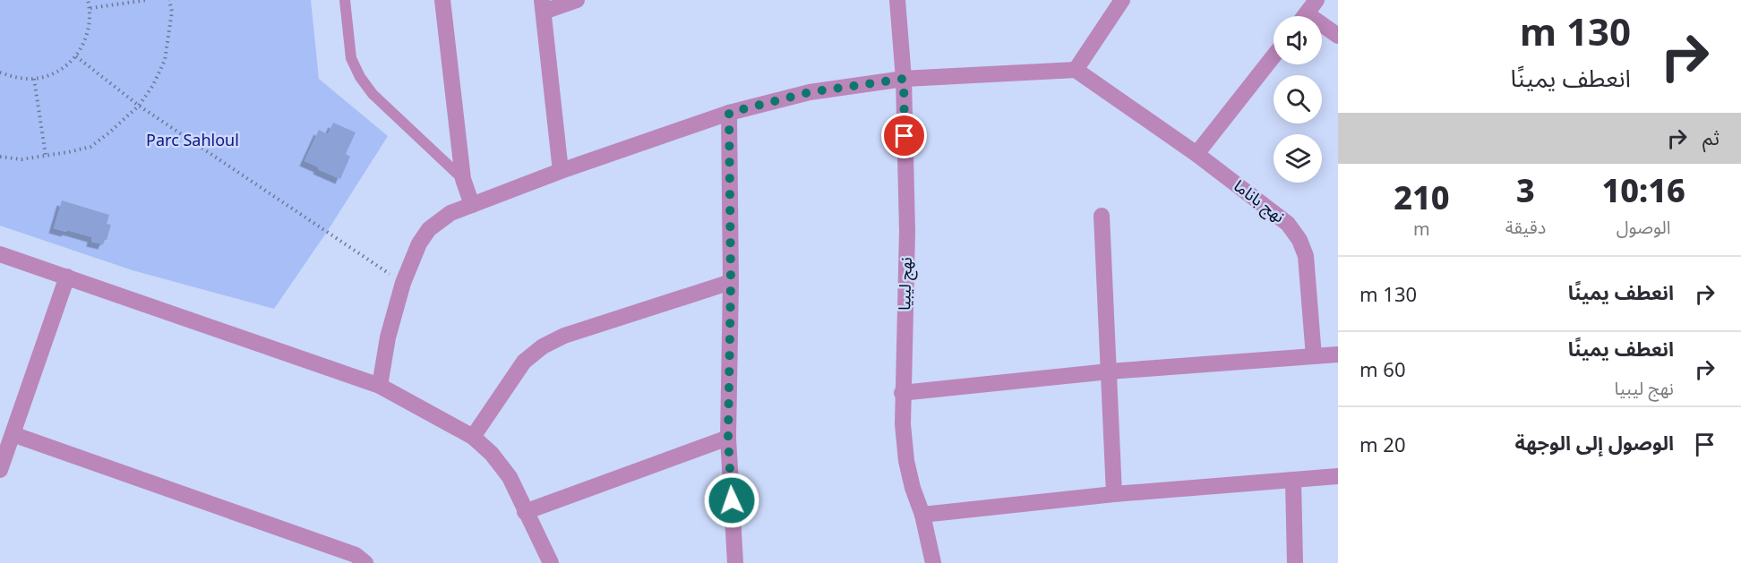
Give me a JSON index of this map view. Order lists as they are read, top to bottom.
{
  "streets": {
    "street": ["نهج باناما", "نهج ليبيا"]
  },
  "parks": ["Parc Sahloul"],
  "page": {
    "turn": ["130 m", "انعطف يمينًا"],
    "then": "ثم",
    "eta": [
      "10:16",
      "الوصول",
      "3",
      "دقيقة",
      "210",
      "m"
    ],
    "list": [
      {
        "name": "انعطف يمينًا",
        "value": "130 m"
      },
      {
        "name": "انعطف يمينًا",
        "note": "نهج ليبيا",
        "value": "60 m"
      },
      {
        "name": "الوصول إلى الوجهة",
        "value": "20 m"
      }
    ]
  }
}
